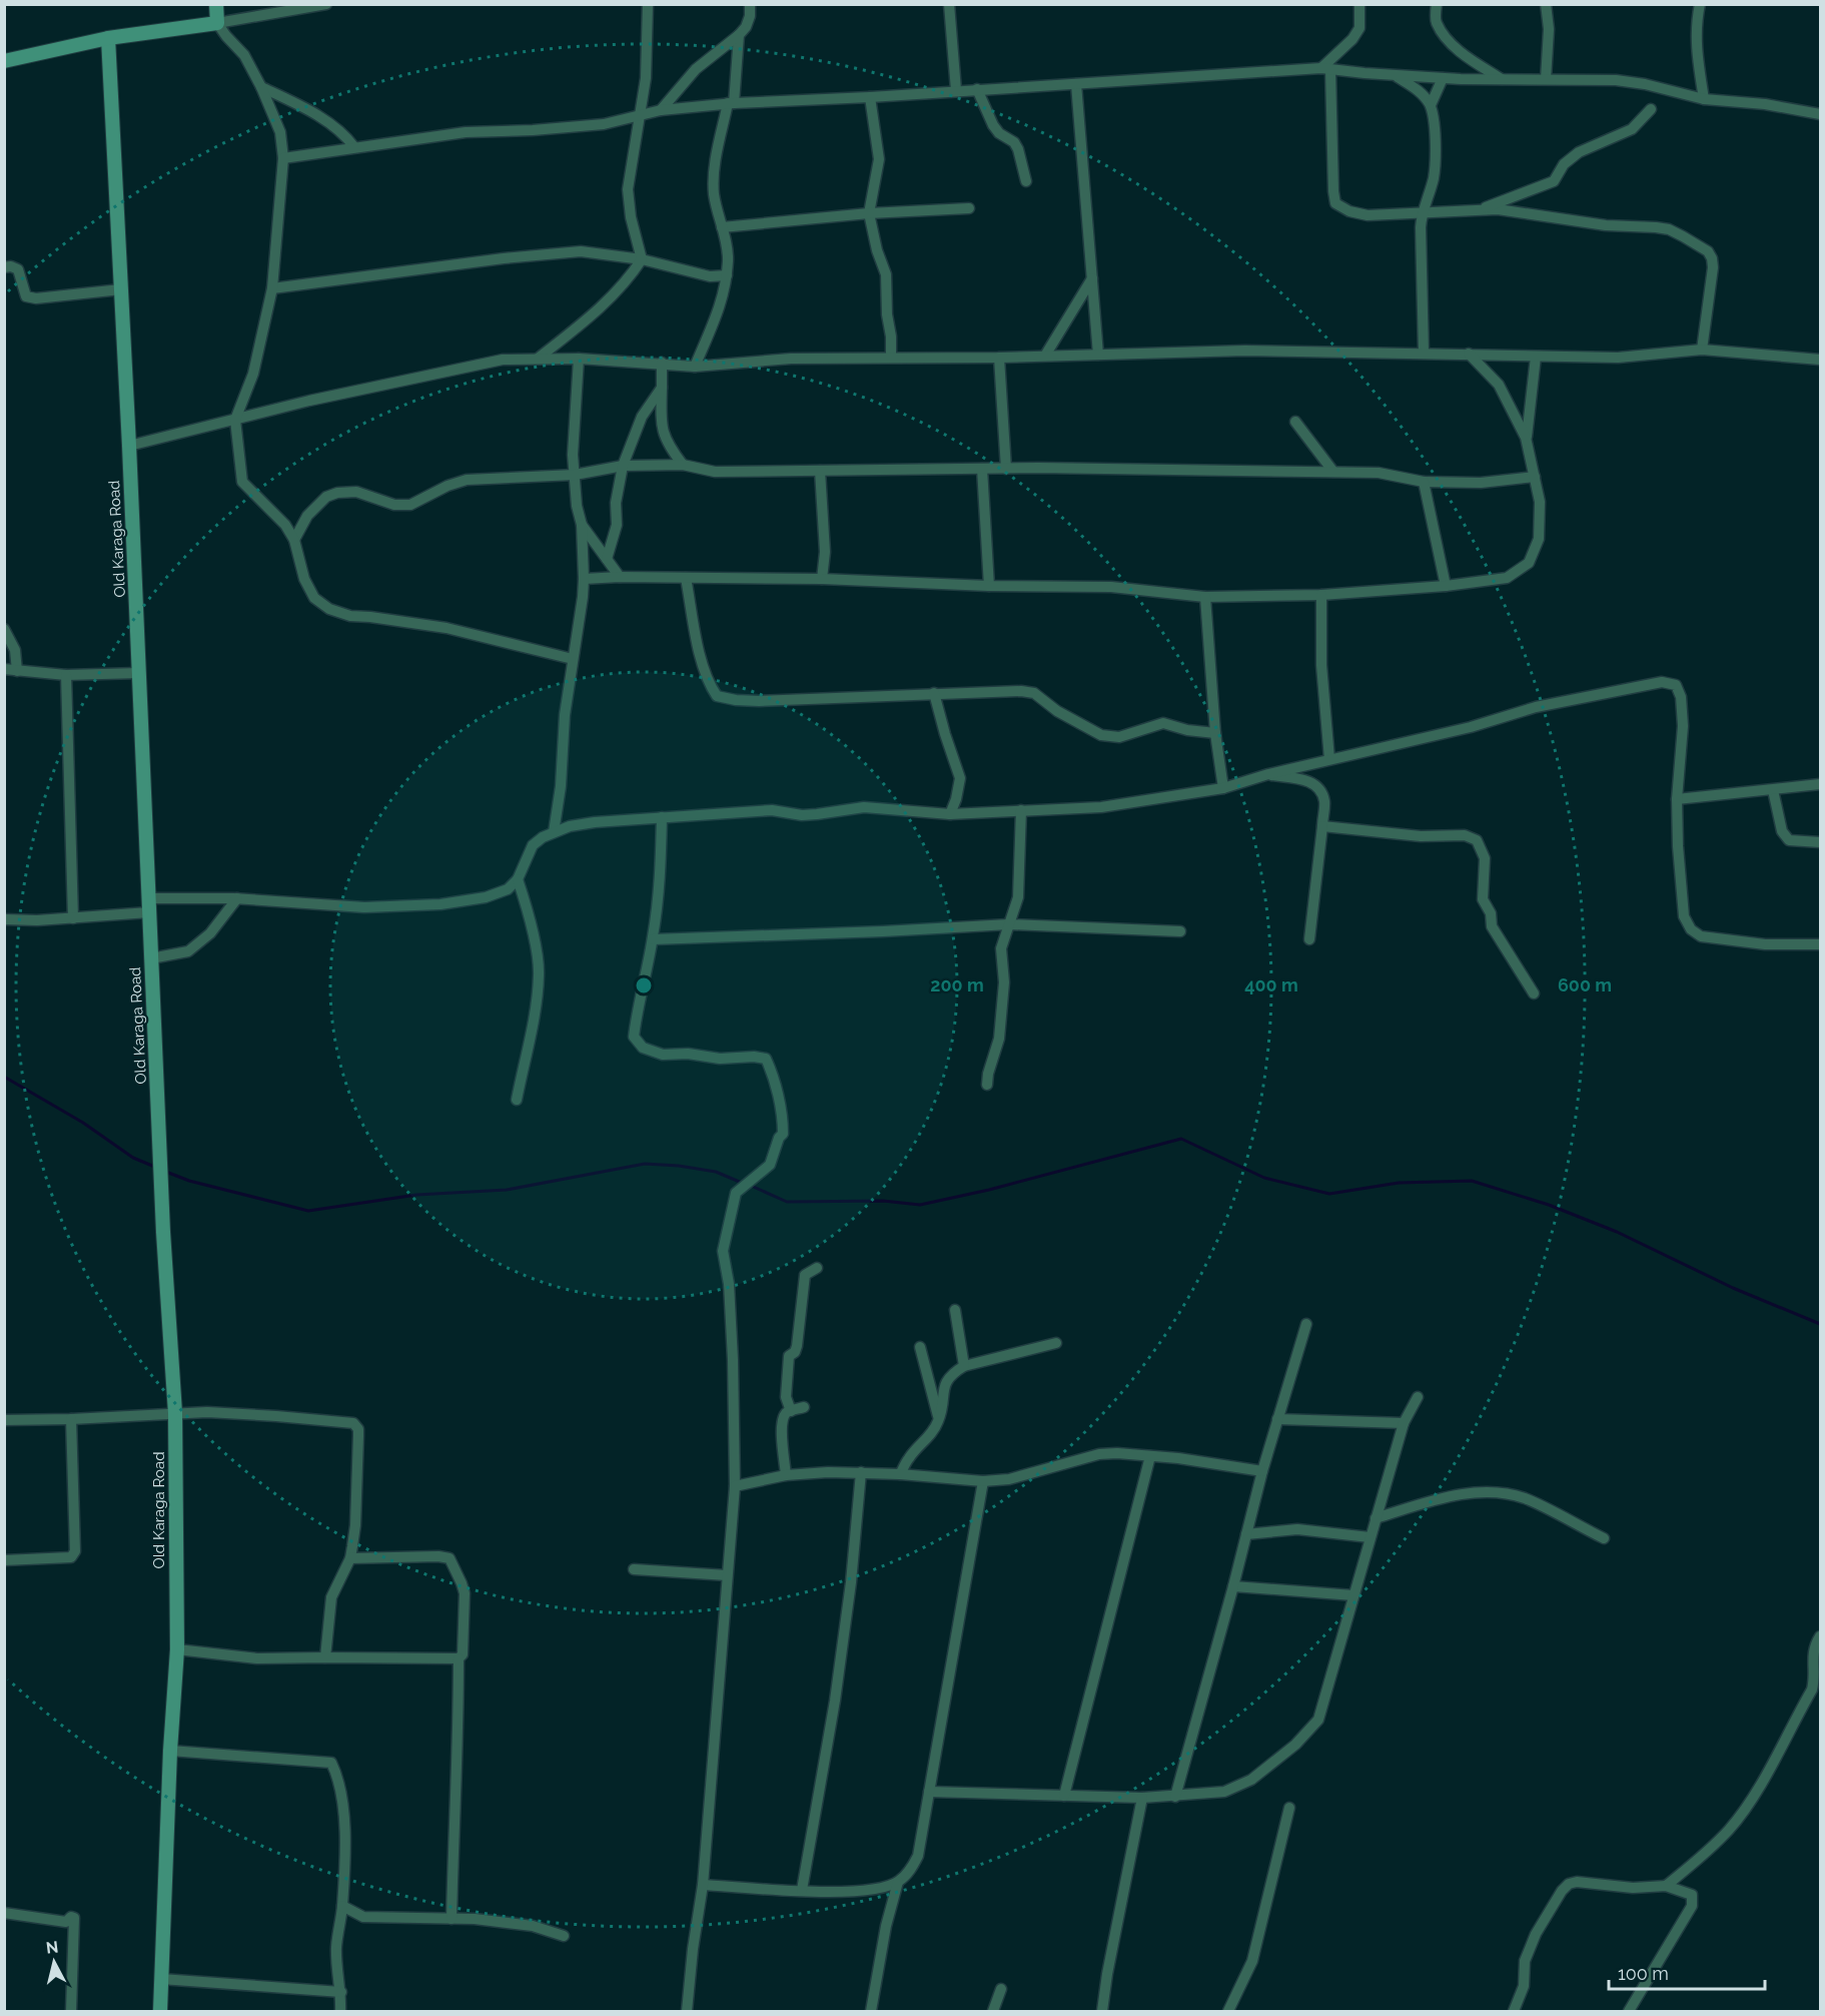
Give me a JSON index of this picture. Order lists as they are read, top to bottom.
{
  "streets": {
    "street": ["Old Karaga Road"]
  },
  "scale_bar": "100 m",
  "north": "top",
  "rings": ["200 m", "400 m", "600 m"]
}
